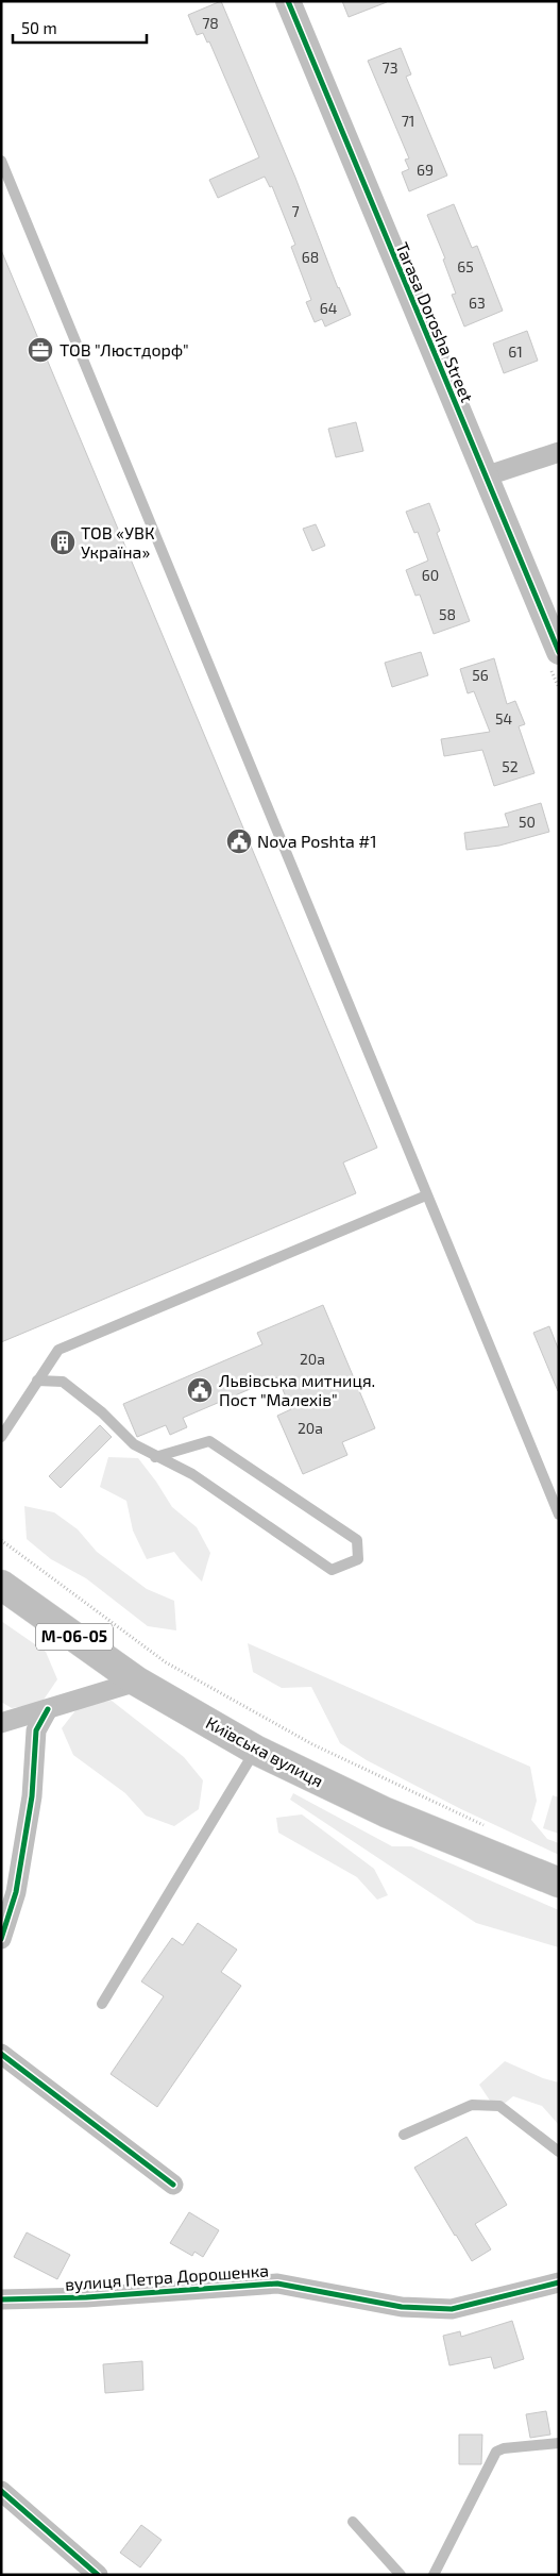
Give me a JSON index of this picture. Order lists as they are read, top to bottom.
{
  "streets": {
    "highway": ["М-06-05", "Київська вулиця"],
    "street": ["Tarasa Dorosha Street", "вулиця Петра Дорошенка"]
  },
  "places": {
    "office": ["ТОВ \"Люстдорф\""],
    "building": ["ТОВ «УВК Україна»"],
    "public building": ["Nova Poshta #1", "Львівська митниця. Пост \"Малехів\""]
  },
  "house_numbers": [
    "78",
    "73",
    "71",
    "69",
    "7",
    "68",
    "65",
    "63",
    "64",
    "61",
    "60",
    "58",
    "56",
    "54",
    "52",
    "50",
    "20а",
    "20а"
  ],
  "scale_bar": "50 m"
}
